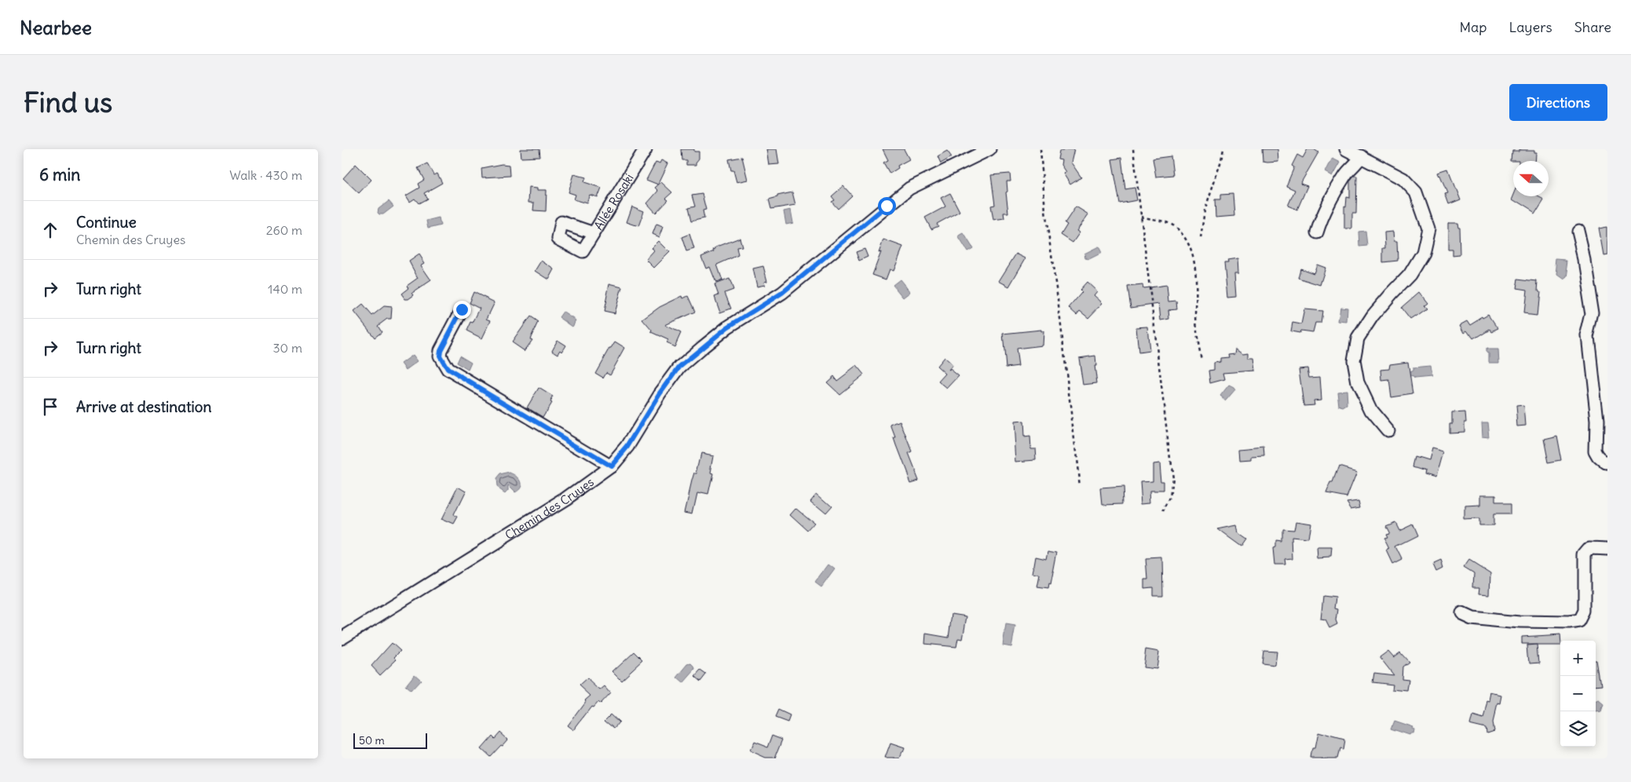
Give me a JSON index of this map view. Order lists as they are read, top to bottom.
{
  "streets": {
    "street": ["Allée Rosaki", "Chemin des Cruyes"]
  },
  "scale_bar": "50 m",
  "north": "left",
  "page": {
    "header": "Nearbee",
    "nav": ["Map", "Layers", "Share"],
    "buttons": "Directions",
    "title": "Find us",
    "heading": ["6 min", "Walk · 430 m"],
    "list": [
      ["Continue", "Chemin des Cruyes", "260 m"],
      ["Turn right", "140 m"],
      ["Turn right", "30 m"],
      "Arrive at destination"
    ],
    "map_buttons": ["+", "−"],
    "scale": "50 m"
  }
}
